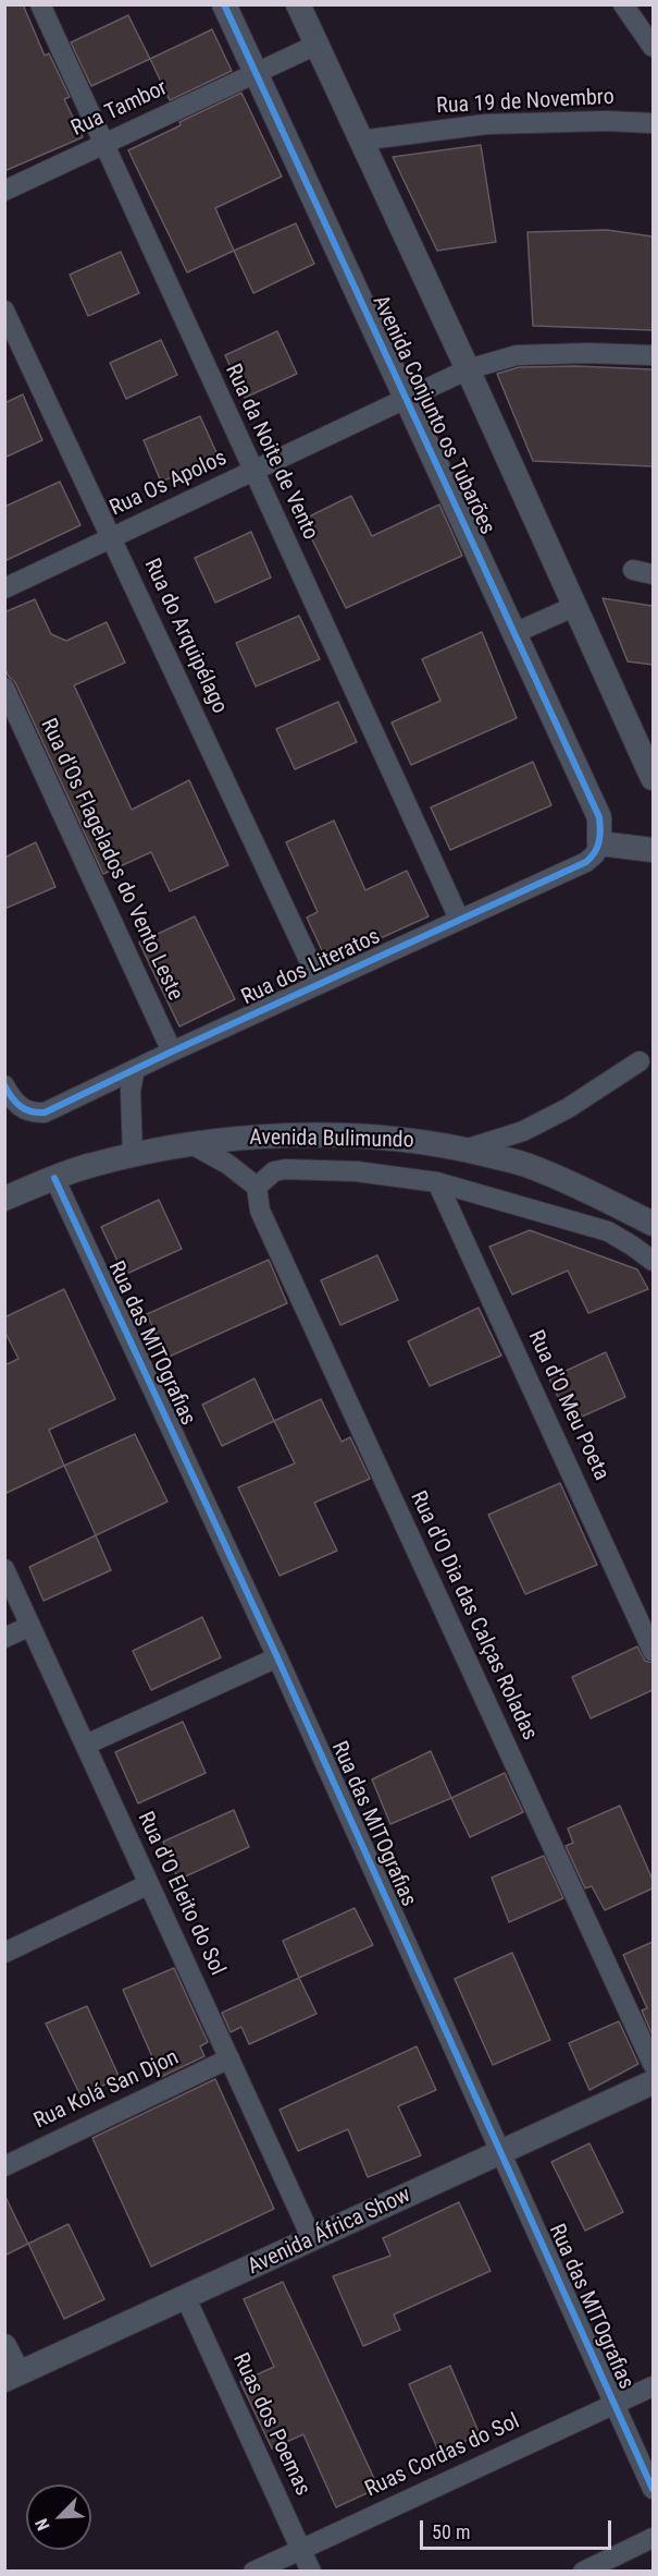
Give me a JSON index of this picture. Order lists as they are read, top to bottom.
{
  "streets": {
    "street": [
      "Rua 19 de Novembro",
      "Rua Tambor",
      "Avenida Conjunto os Tubarões",
      "Rua da Noite de Vento",
      "Rua Os Apolos",
      "Rua do Arquipélago",
      "Rua d'Os Flagelados do Vento Leste",
      "Rua dos Literatos",
      "Avenida Bulimundo",
      "Rua das MITOgrafias",
      "Rua d'O Meu Poeta",
      "Rua d'O Dia das Calças Roladas",
      "Rua d'O Eleito do Sol",
      "Rua Kolá San Djon",
      "Avenida África Show",
      "Ruas dos Poemas",
      "Ruas Cordas do Sol"
    ]
  },
  "crossings": [
    ["Rua Tambor", "Avenida Conjunto os Tubarões"],
    ["Rua Tambor", "Rua da Noite de Vento"],
    ["Avenida Conjunto os Tubarões", "Rua Os Apolos"],
    ["Avenida Conjunto os Tubarões", "Rua dos Literatos"],
    ["Rua da Noite de Vento", "Rua Os Apolos"],
    ["Rua da Noite de Vento", "Rua dos Literatos"],
    ["Rua Os Apolos", "Rua do Arquipélago"],
    ["Rua do Arquipélago", "Rua dos Literatos"],
    ["Rua d'Os Flagelados do Vento Leste", "Rua dos Literatos"],
    ["Avenida Bulimundo", "Rua das MITOgrafias"],
    ["Rua das MITOgrafias", "Avenida África Show"],
    ["Rua das MITOgrafias", "Ruas Cordas do Sol"],
    ["Rua d'O Eleito do Sol", "Rua Kolá San Djon"],
    ["Rua d'O Eleito do Sol", "Avenida África Show"],
    ["Avenida África Show", "Ruas dos Poemas"],
    ["Ruas dos Poemas", "Ruas Cordas do Sol"]
  ],
  "scale_bar": "50 m",
  "north": "bottom left"
}
